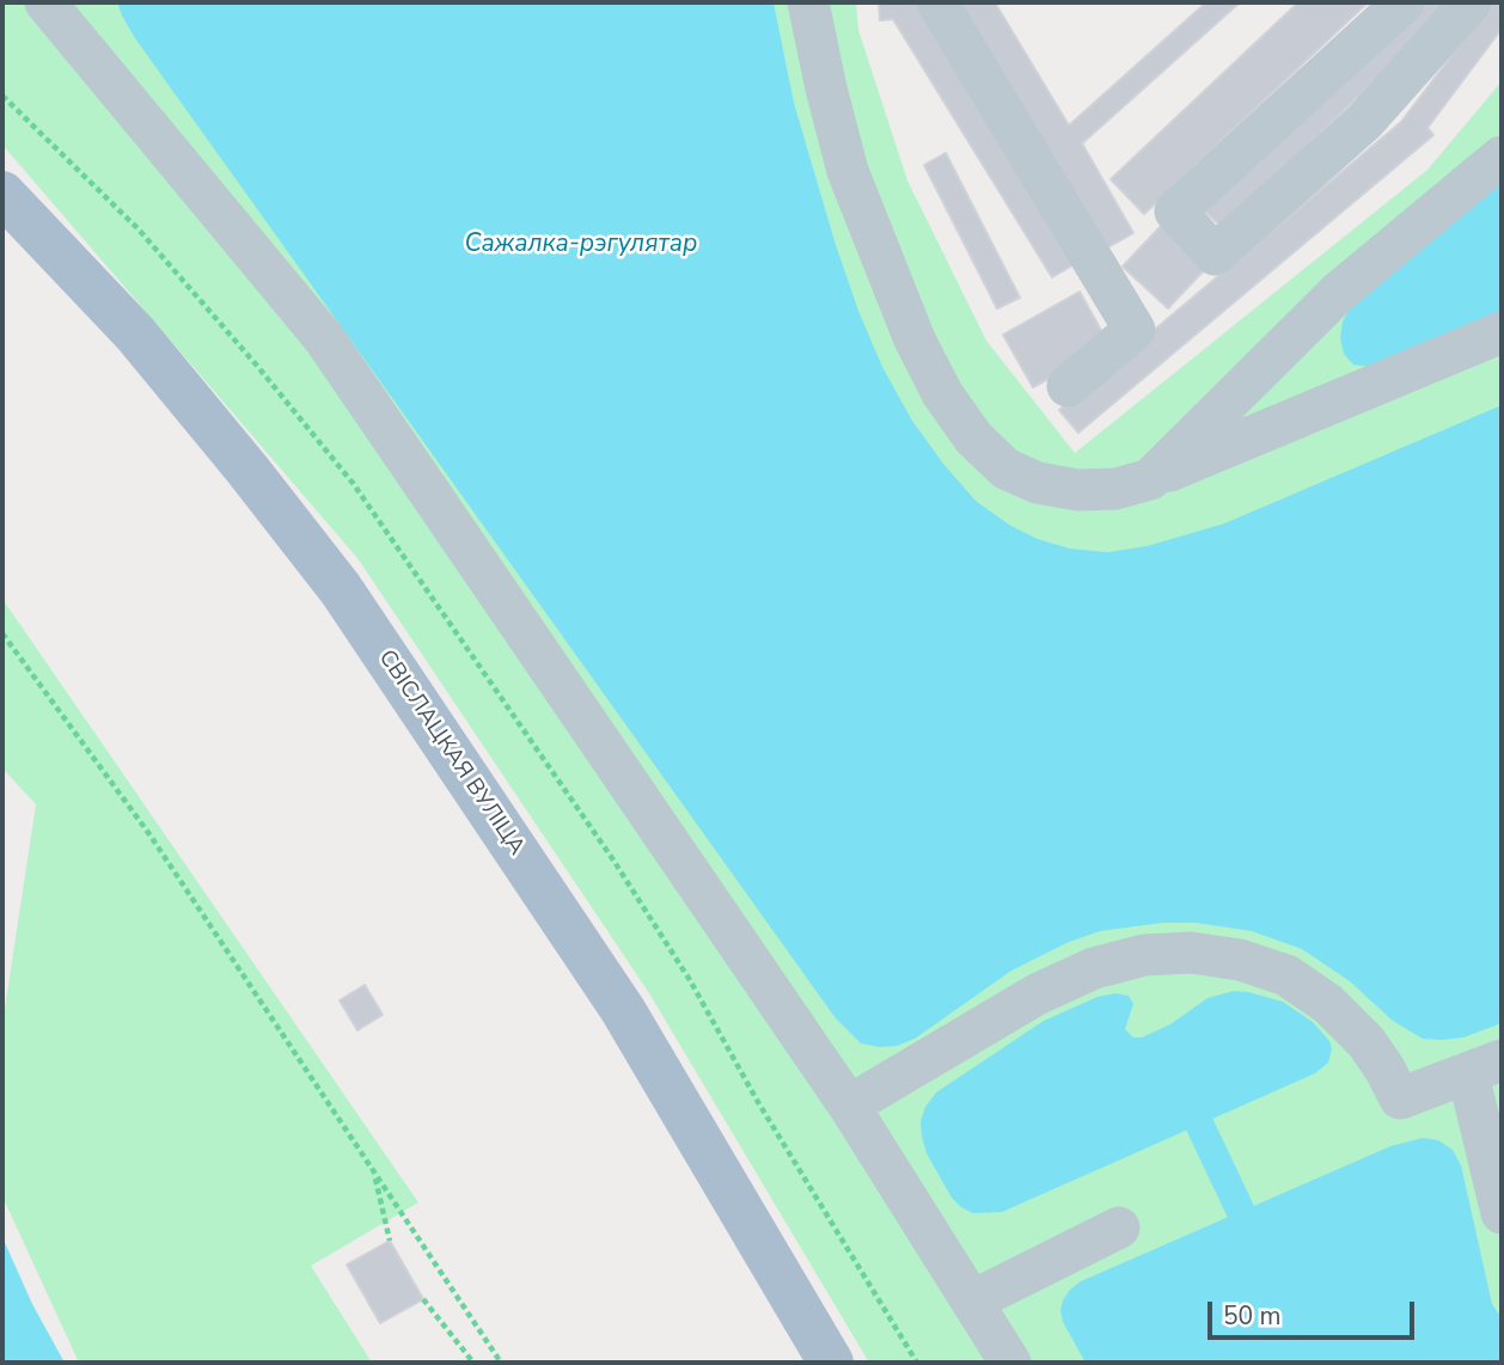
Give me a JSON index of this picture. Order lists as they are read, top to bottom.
{
  "streets": {
    "main road": ["СВІСЛАЦКАЯ ВУЛІЦА"]
  },
  "water": ["Сажалка-рэгулятар"],
  "scale_bar": "50 m"
}
